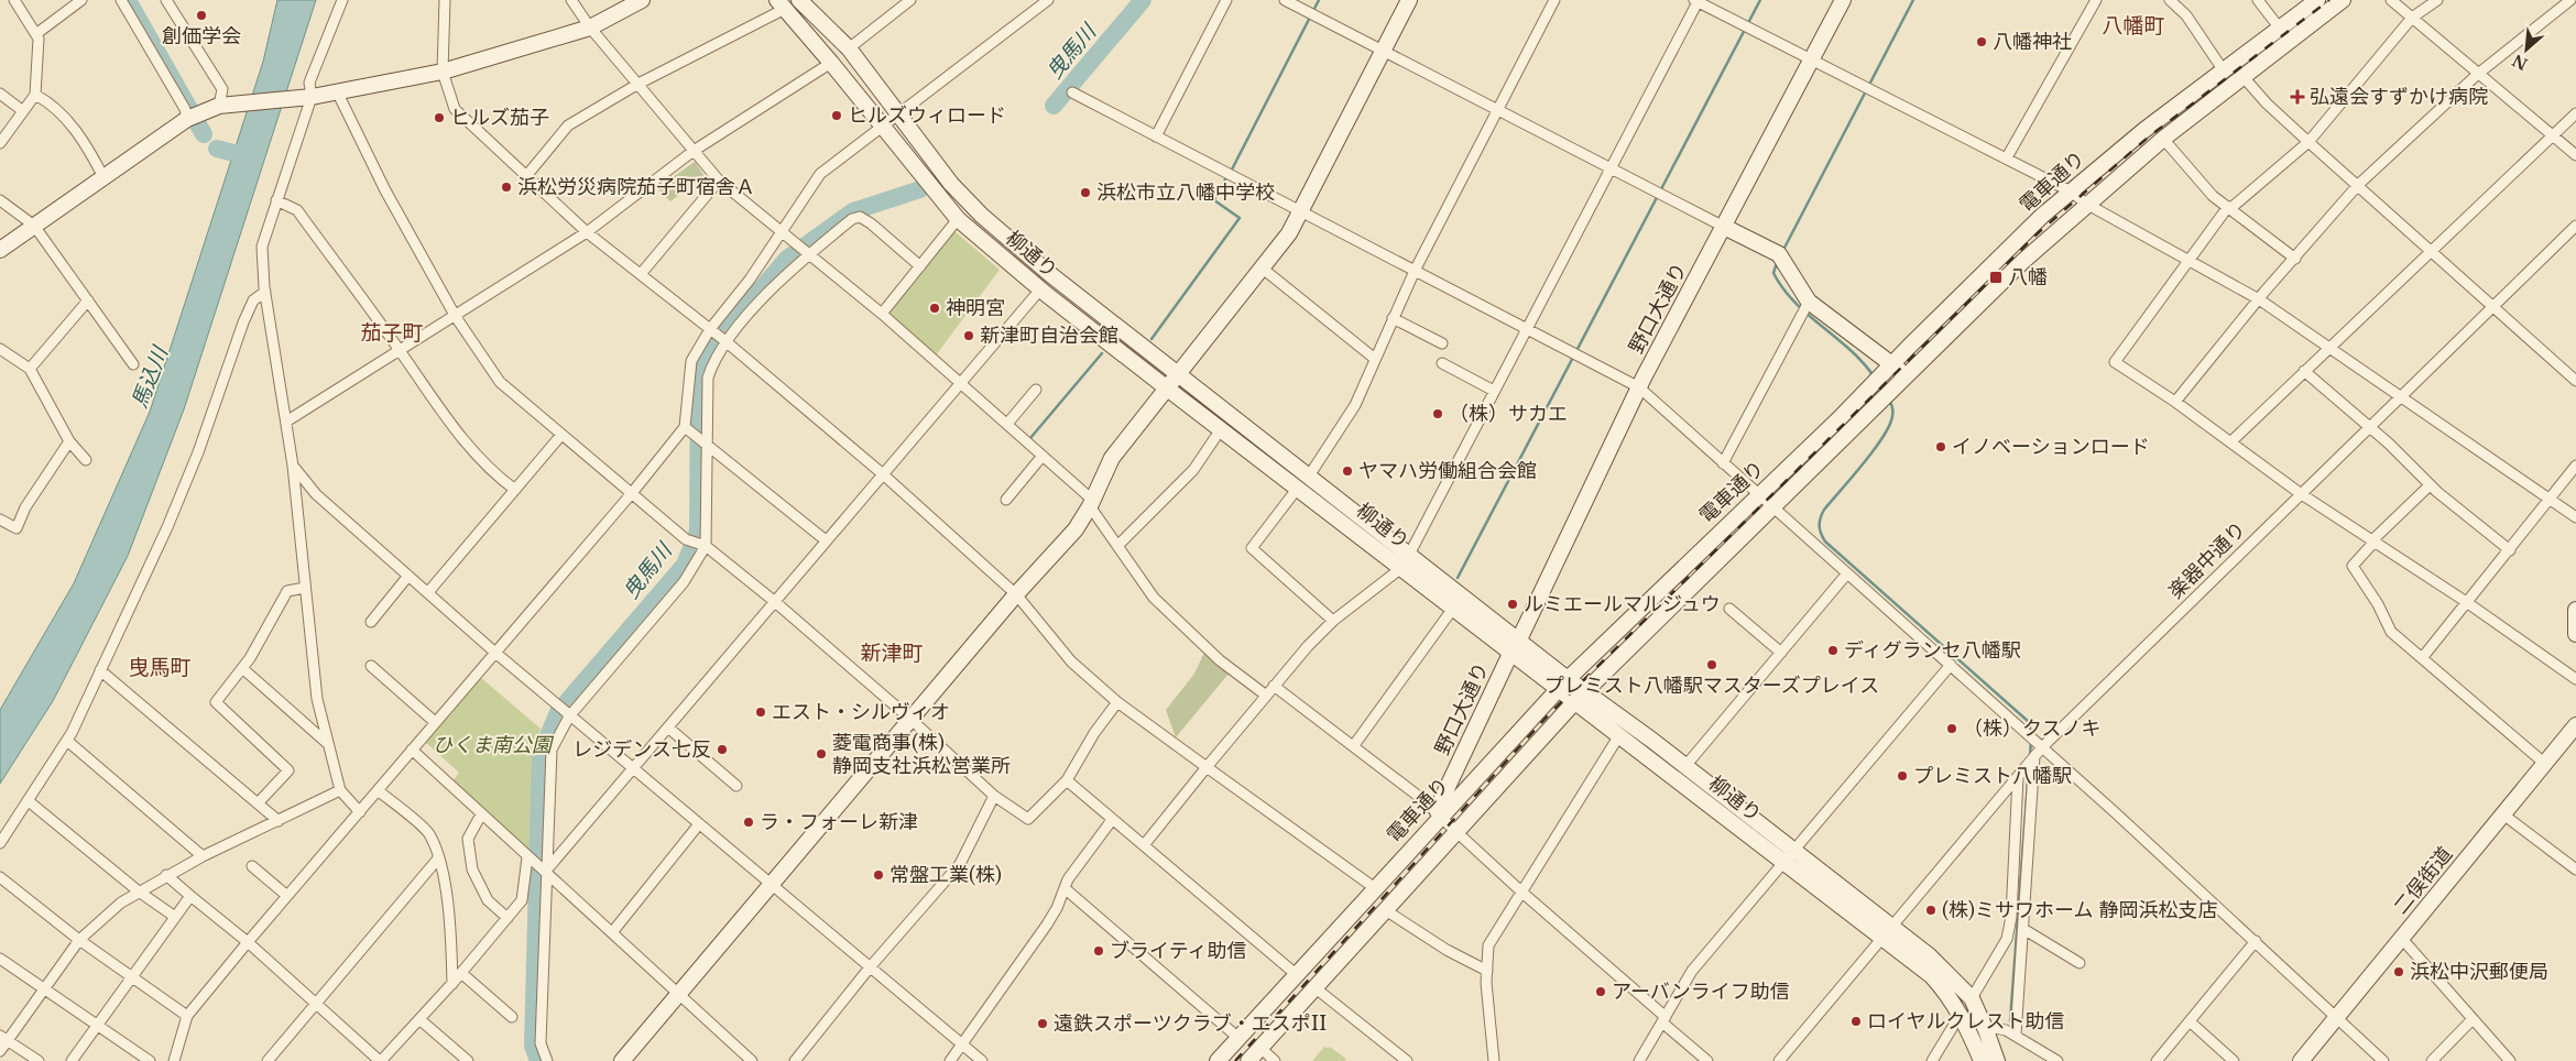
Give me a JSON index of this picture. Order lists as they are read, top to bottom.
{
  "streets": {
    "street": [
      "電車通り",
      "柳通り",
      "野口大通り",
      "楽器中通り",
      "二俣街道"
    ]
  },
  "crossings": [
    ["電車通り", "柳通り"],
    ["電車通り", "野口大通り"],
    ["柳通り", "野口大通り"],
    ["柳通り", "楽器中通り"]
  ],
  "districts": [
    "八幡町",
    "茄子町",
    "新津町",
    "曳馬町"
  ],
  "water": ["曳馬川", "馬込川"],
  "parks": ["ひくま南公園"],
  "places": {
    "other": [
      "創価学会",
      "八幡神社",
      "ヒルズウィロード",
      "ヒルズ茄子",
      "浜松労災病院茄子町宿舎Ａ",
      "浜松市立八幡中学校",
      "神明宮",
      "新津町自治会館",
      "（株）サカエ",
      "イノベーションロード",
      "ヤマハ労働組合会館",
      "ルミエールマルジュウ",
      "ディグランセ八幡駅",
      "プレミスト八幡駅マスターズプレイス",
      "エスト・シルヴィオ",
      "（株）クスノキ",
      "レジデンス七反",
      "菱電商事(株) 静岡支社浜松営業所",
      "プレミスト八幡駅",
      "ラ・フォーレ新津",
      "常盤工業(株)",
      "(株)ミサワホーム 静岡浜松支店",
      "ブライティ助信",
      "浜松中沢郵便局",
      "アーバンライフ助信",
      "ロイヤルクレスト助信",
      "遠鉄スポーツクラブ・エスポII"
    ],
    "health": ["弘遠会すずかけ病院"],
    "transit": ["八幡"]
  },
  "north": "bottom left"
}
